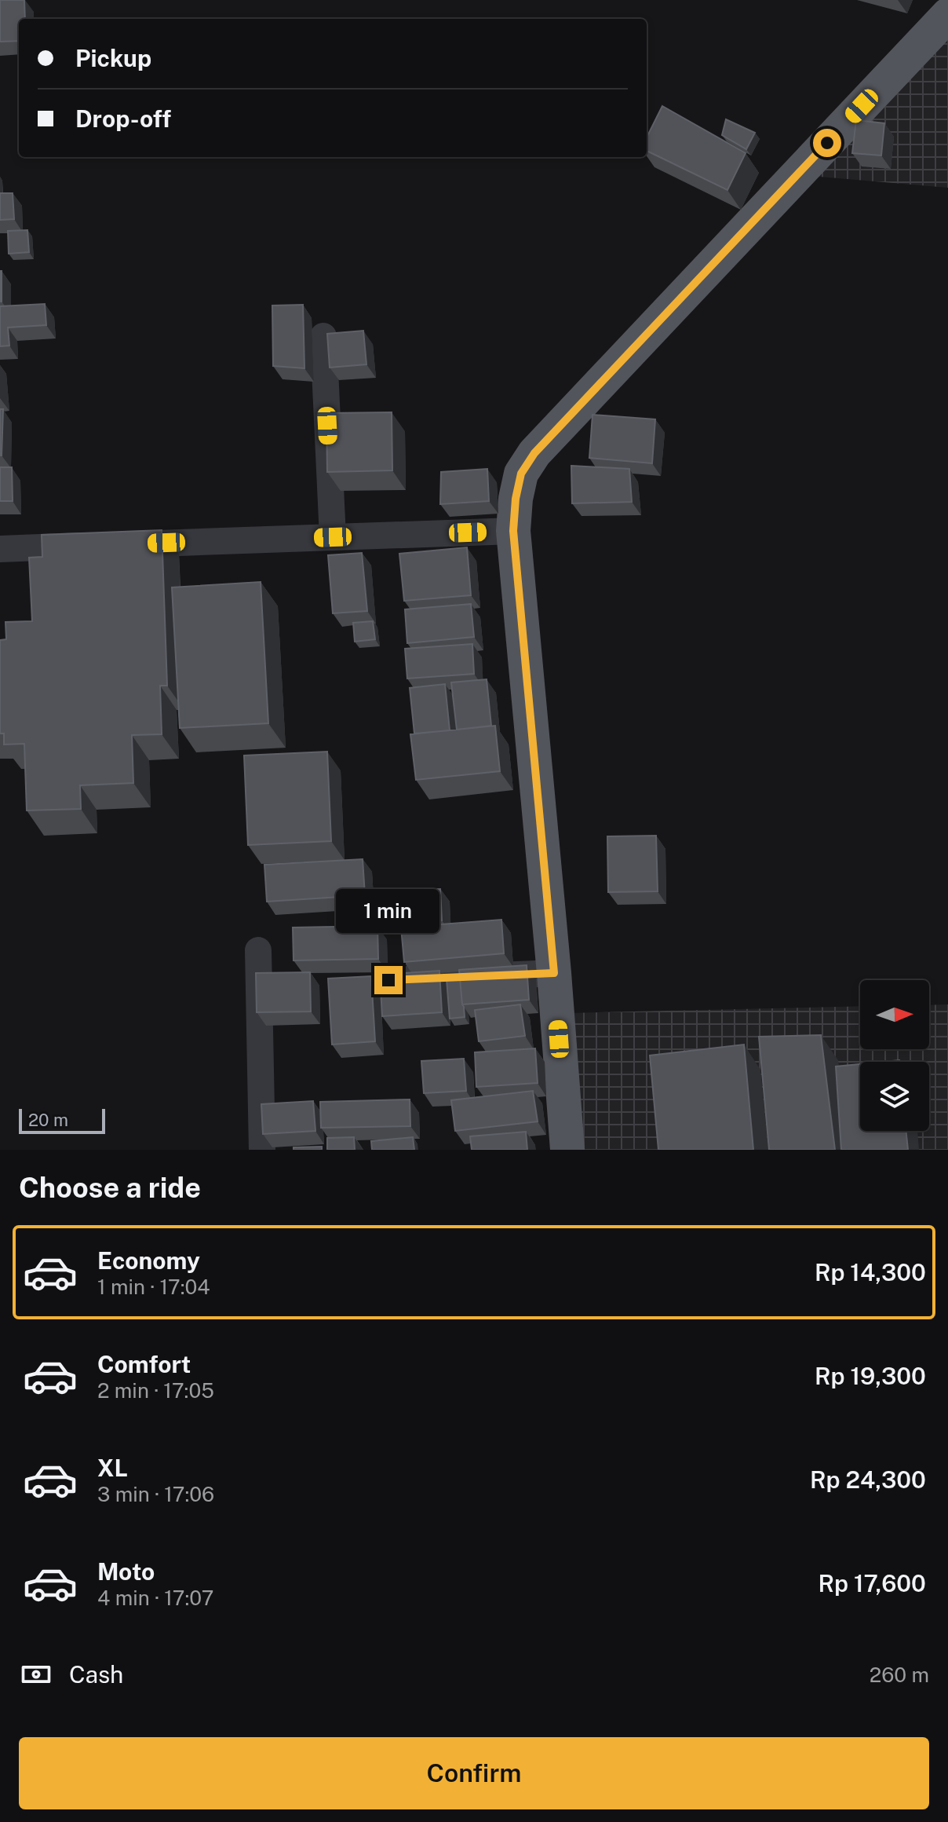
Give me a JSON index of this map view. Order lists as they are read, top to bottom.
{
  "scale_bar": "20 m",
  "north": "right",
  "page": {
    "banner": ["Pickup", "Drop-off"],
    "bubble": "1 min",
    "scale": "20 m",
    "heading": "Choose a ride",
    "list": [
      {
        "name": "Economy",
        "note": "1 min · 17:04",
        "value": "Rp 14,300"
      },
      {
        "name": "Comfort",
        "note": "2 min · 17:05",
        "value": "Rp 19,300"
      },
      {
        "name": "XL",
        "note": "3 min · 17:06",
        "value": "Rp 24,300"
      },
      {
        "name": "Moto",
        "note": "4 min · 17:07",
        "value": "Rp 17,600"
      }
    ],
    "pay": ["Cash", "260 m"],
    "buttons": "Confirm"
  }
}
